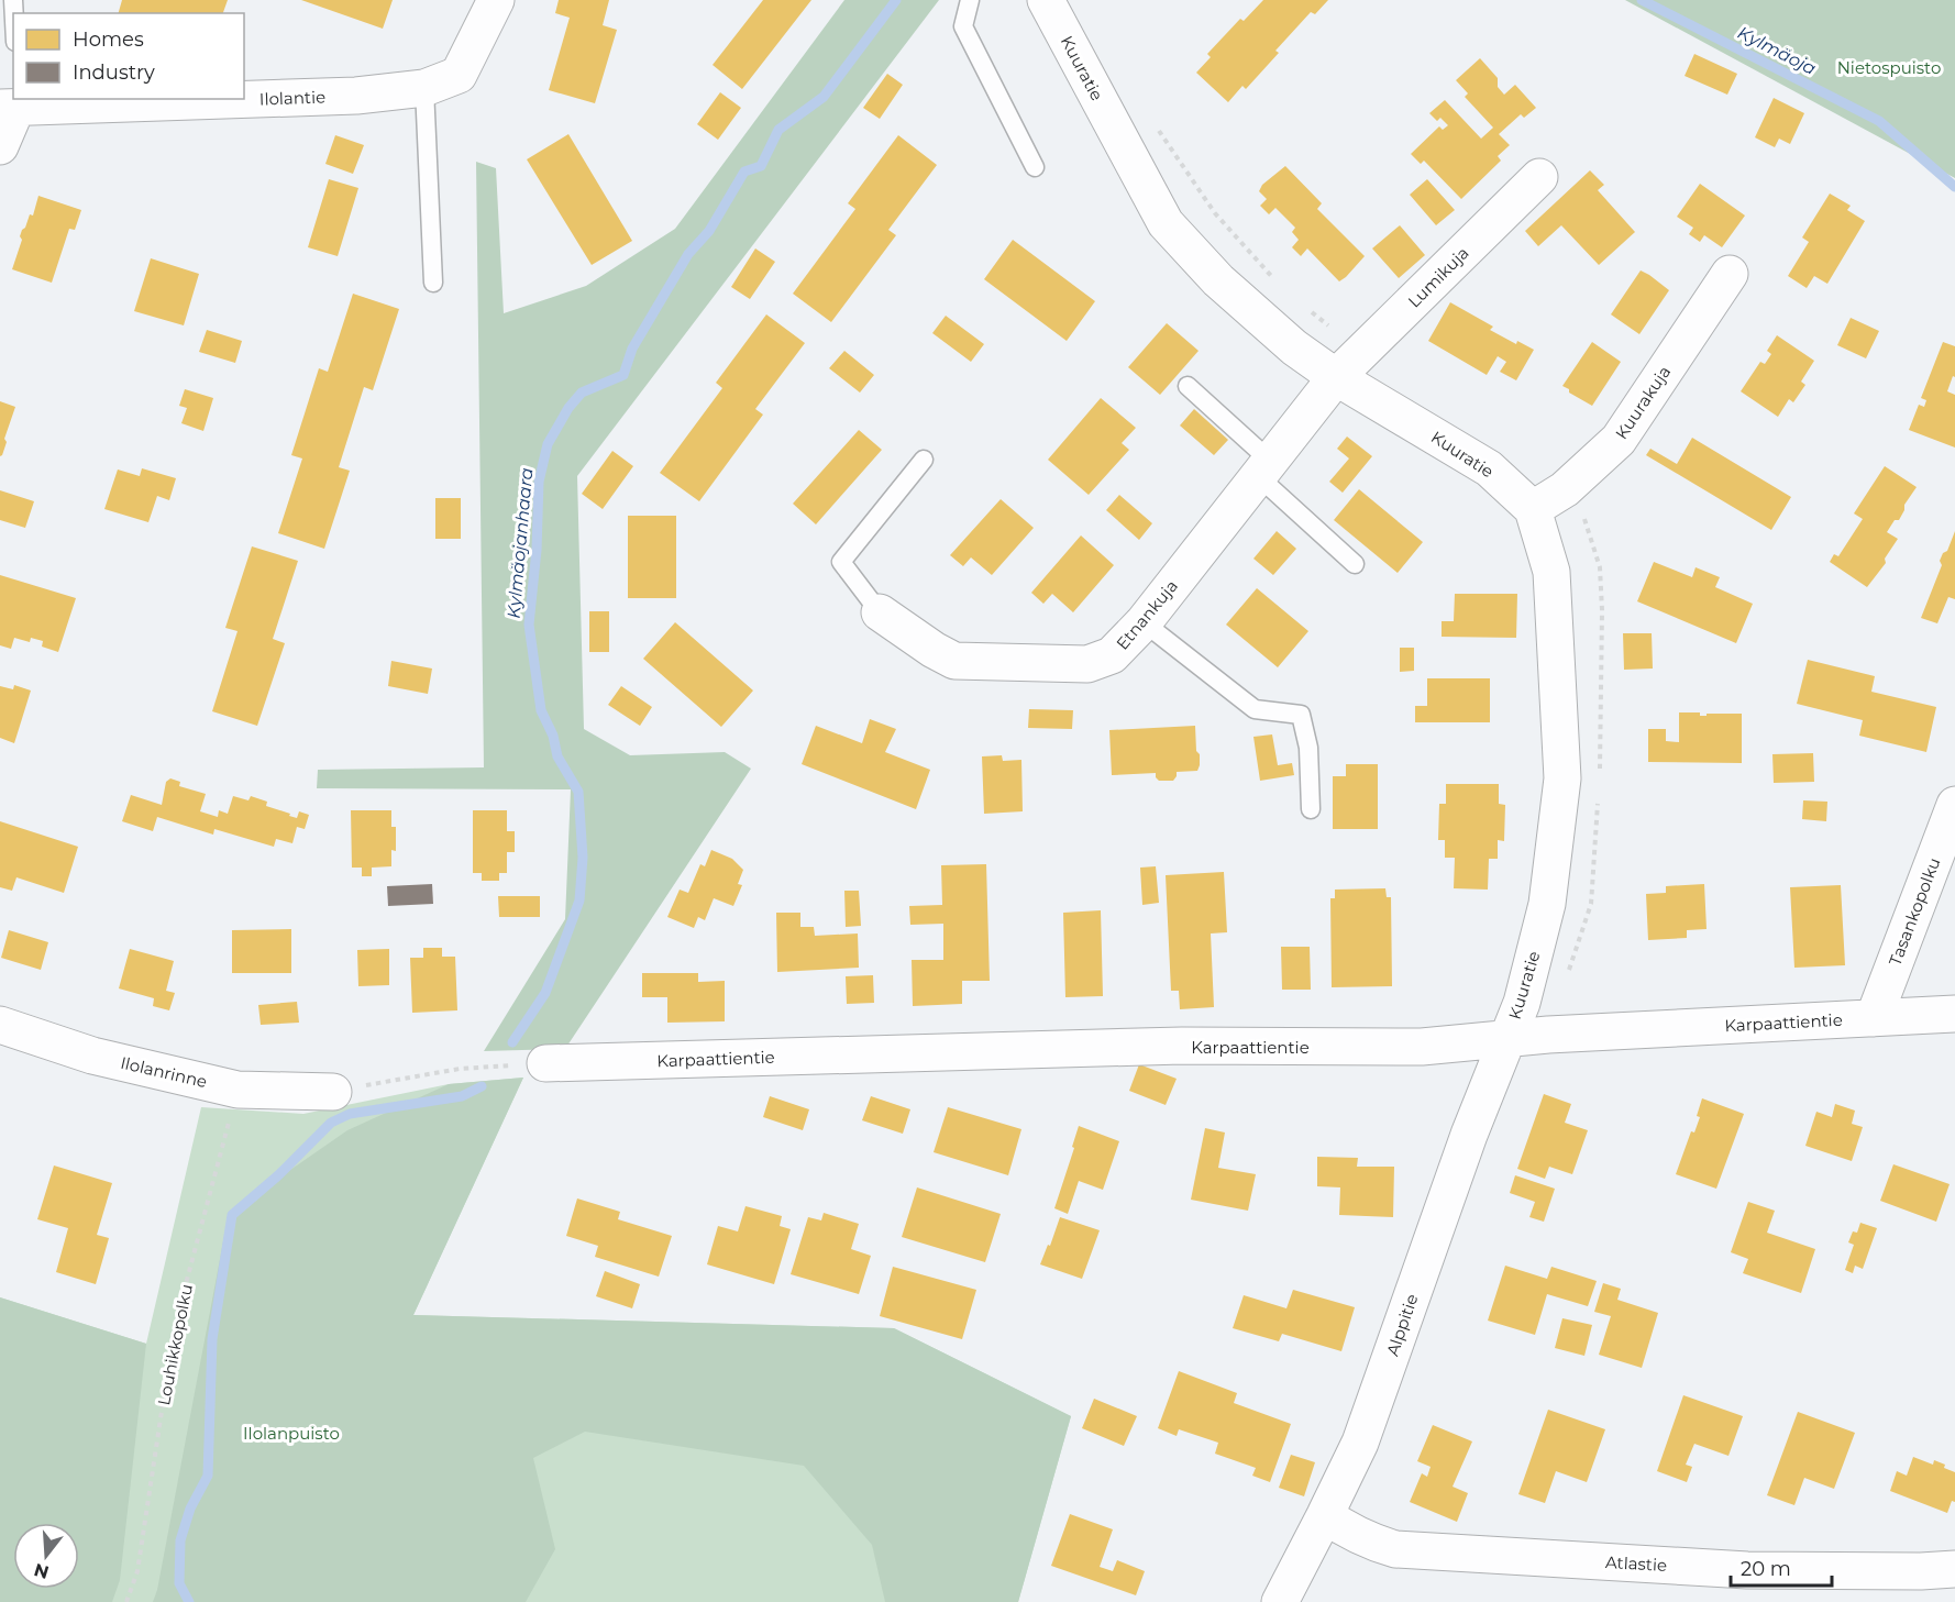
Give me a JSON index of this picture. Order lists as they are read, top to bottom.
{
  "streets": {
    "street": [
      "Kuuratie",
      "Ilolantie",
      "Lumikuja",
      "Kuurakuja",
      "Etnankuja",
      "Tasankopolku",
      "Karpaattientie",
      "Ilolanrinne",
      "Alppitie",
      "Atlastie"
    ],
    "path": ["Louhikkopolku"]
  },
  "crossings": [
    ["Kuuratie", "Lumikuja"],
    ["Kuuratie", "Kuurakuja"],
    ["Kuuratie", "Etnankuja"],
    ["Kuuratie", "Karpaattientie"],
    ["Kuuratie", "Alppitie"],
    ["Lumikuja", "Etnankuja"],
    ["Tasankopolku", "Karpaattientie"],
    ["Karpaattientie", "Alppitie"],
    ["Ilolanrinne", "Louhikkopolku"],
    ["Alppitie", "Atlastie"]
  ],
  "water": ["Kylmäoja", "Kylmäojanhaara"],
  "parks": ["Nietospuisto", "Ilolanpuisto"],
  "legend": ["Homes", "Industry"],
  "scale_bar": "20 m",
  "north": "bottom"
}
